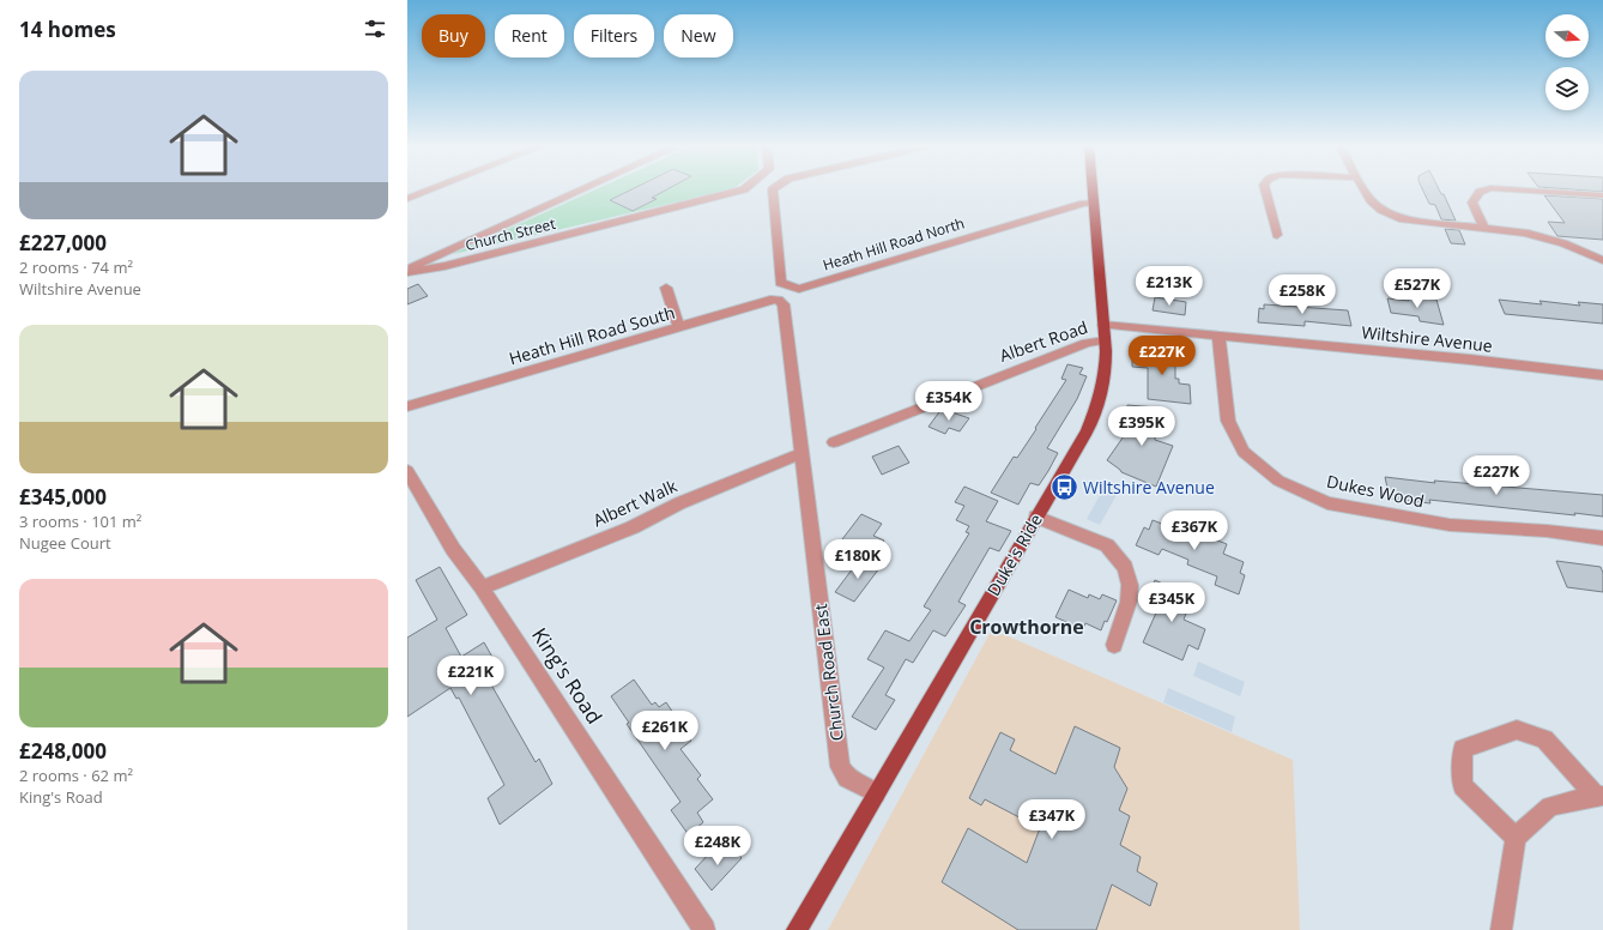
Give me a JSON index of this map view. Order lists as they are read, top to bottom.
{
  "streets": {
    "main road": ["Duke's Ride"],
    "street": [
      "Church Street",
      "Heath Hill Road North",
      "Heath Hill Road South",
      "Wiltshire Avenue",
      "Albert Road",
      "Dukes Wood",
      "Albert Walk",
      "Church Road East",
      "King's Road"
    ]
  },
  "crossings": [
    ["Heath Hill Road North", "Duke's Ride"],
    ["Heath Hill Road South", "Church Road East"],
    ["Wiltshire Avenue", "Albert Road"],
    ["Wiltshire Avenue", "Dukes Wood"],
    ["Wiltshire Avenue", "Duke's Ride"],
    ["Albert Road", "Duke's Ride"],
    ["Albert Walk", "Church Road East"],
    ["Albert Walk", "King's Road"],
    ["Duke's Ride", "Church Road East"]
  ],
  "districts": ["Crowthorne"],
  "places": {
    "bus stop": ["Wiltshire Avenue"]
  },
  "north": "right",
  "page": {
    "heading": "14 homes",
    "chip": [
      "Buy",
      "Rent",
      "Filters",
      "New"
    ],
    "list": [
      {
        "name": "£227,000",
        "note": "2 rooms · 74 m² · Wiltshire Avenue"
      },
      {
        "name": "£345,000",
        "note": "3 rooms · 101 m² · Nugee Court"
      },
      {
        "name": "£248,000",
        "note": "2 rooms · 62 m² · King's Road"
      }
    ],
    "price": [
      "£213K",
      "£527K",
      "£258K",
      "£227K",
      "£354K",
      "£395K",
      "£227K",
      "£367K",
      "£180K",
      "£345K",
      "£221K",
      "£261K",
      "£347K",
      "£248K"
    ]
  }
}
